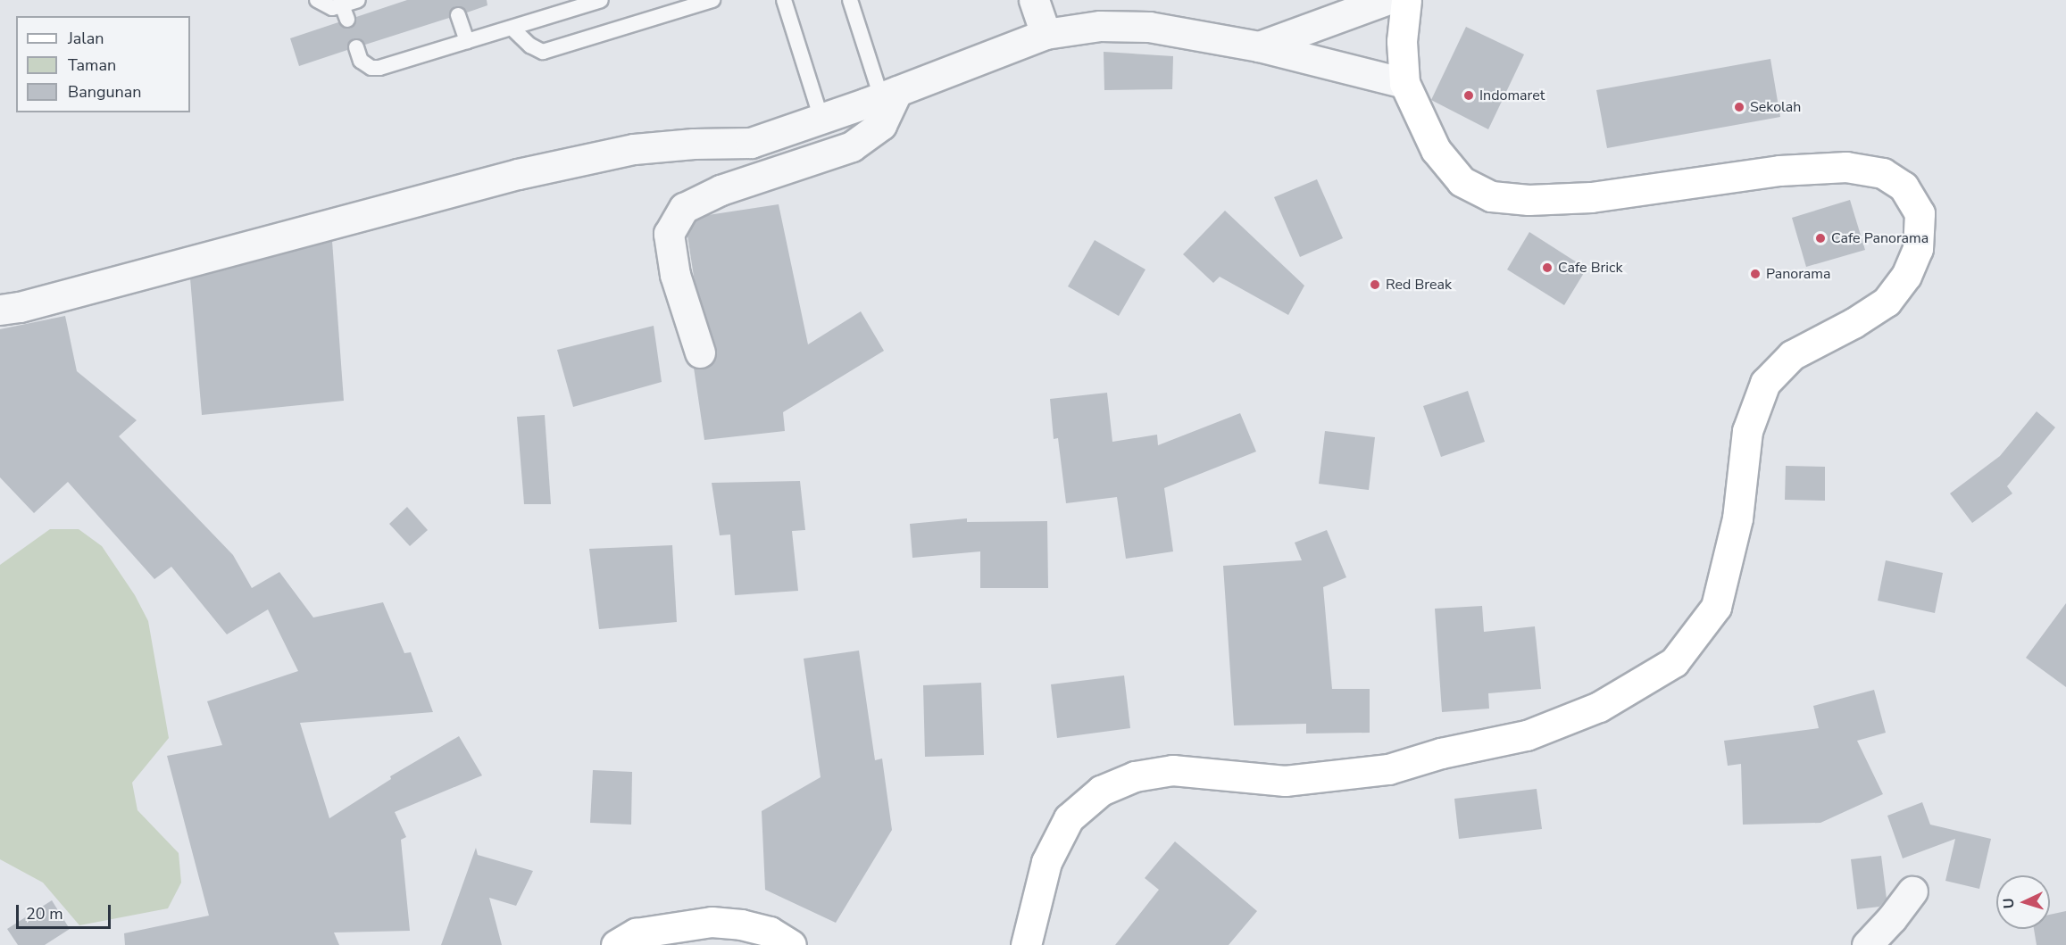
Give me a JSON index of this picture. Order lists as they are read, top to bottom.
{
  "places": [
    "Indomaret",
    "Sekolah",
    "Cafe Panorama",
    "Cafe Brick",
    "Panorama",
    "Red Break"
  ],
  "legend": ["Jalan", "Taman", "Bangunan"],
  "scale_bar": "20 m",
  "north": "left"
}
